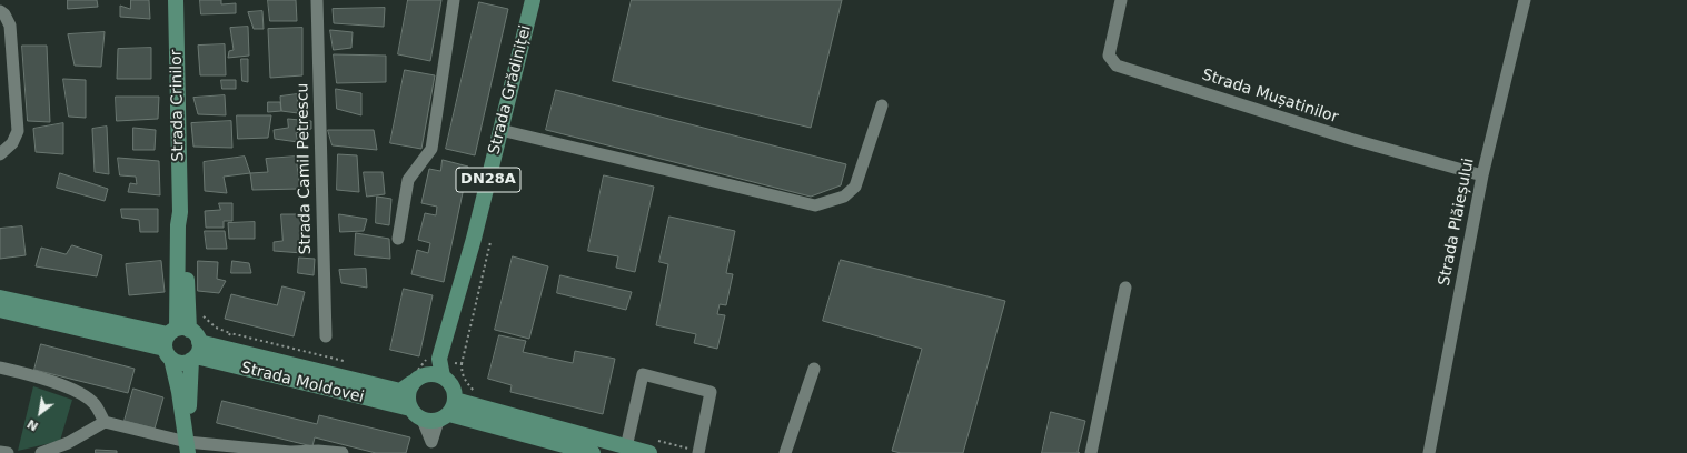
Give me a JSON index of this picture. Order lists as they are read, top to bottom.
{
  "streets": {
    "main road": [
      "Strada Grădiniței",
      "Strada Crinilor",
      "DN28A",
      "Strada Moldovei"
    ],
    "street": ["Strada Mușatinilor", "Strada Camil Petrescu", "Strada Plăieșului"]
  },
  "crossings": [
    ["Strada Grădiniței", "DN28A"],
    ["Strada Grădiniței", "Strada Moldovei"],
    ["Strada Mușatinilor", "Strada Plăieșului"],
    ["DN28A", "Strada Moldovei"]
  ],
  "north": "bottom left"
}
